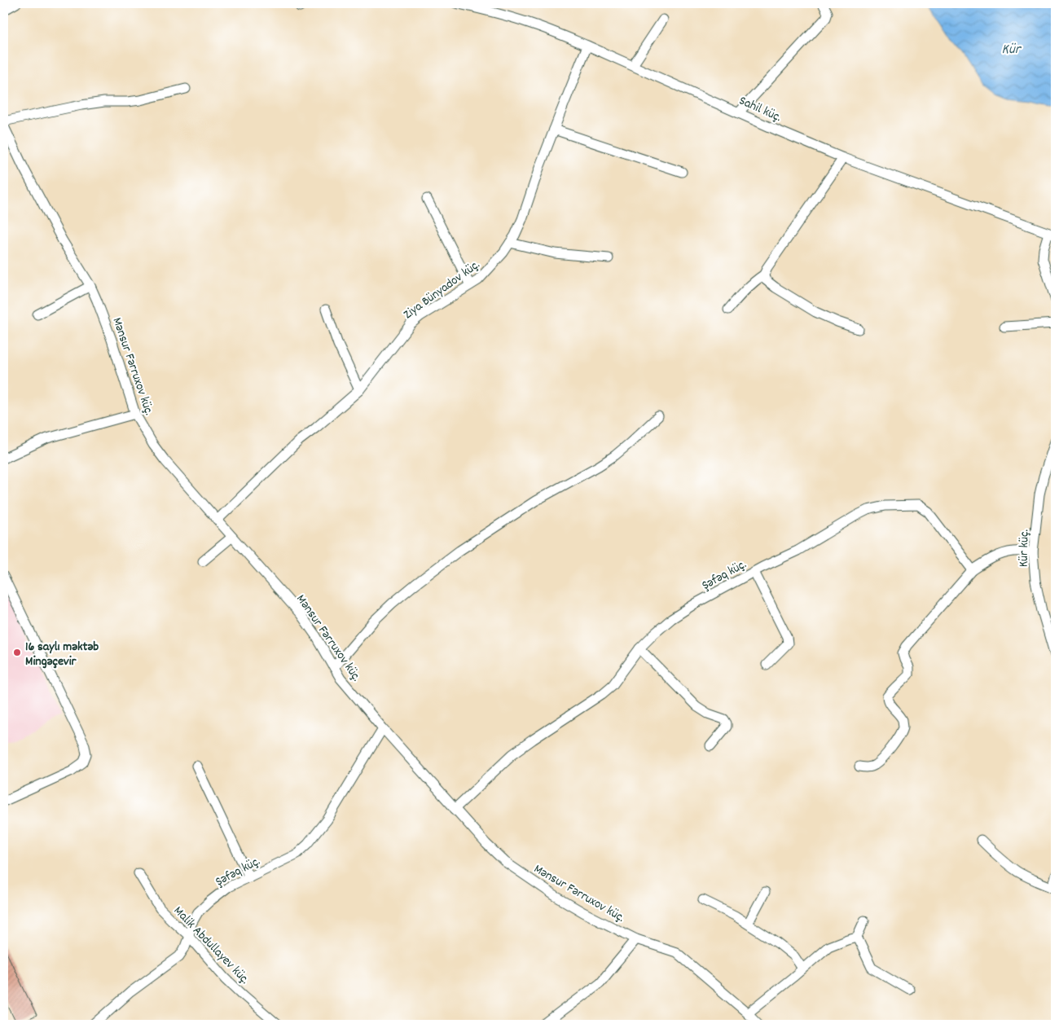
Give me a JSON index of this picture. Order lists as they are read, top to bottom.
{
  "streets": {
    "street": [
      "Sahil küç.",
      "Ziya Bünyadov küç.",
      "Mənsur Fərruxov küç.",
      "Kür küç.",
      "Şəfəq küç.",
      "Malik Abdullayev küç."
    ]
  },
  "crossings": [
    ["Sahil küç.", "Ziya Bünyadov küç."],
    ["Ziya Bünyadov küç.", "Mənsur Fərruxov küç."],
    ["Mənsur Fərruxov küç.", "Şəfəq küç."],
    ["Şəfəq küç.", "Malik Abdullayev küç."]
  ],
  "water": ["Kür"],
  "places": ["16 saylı məktəb Mingəçevir"]
}
